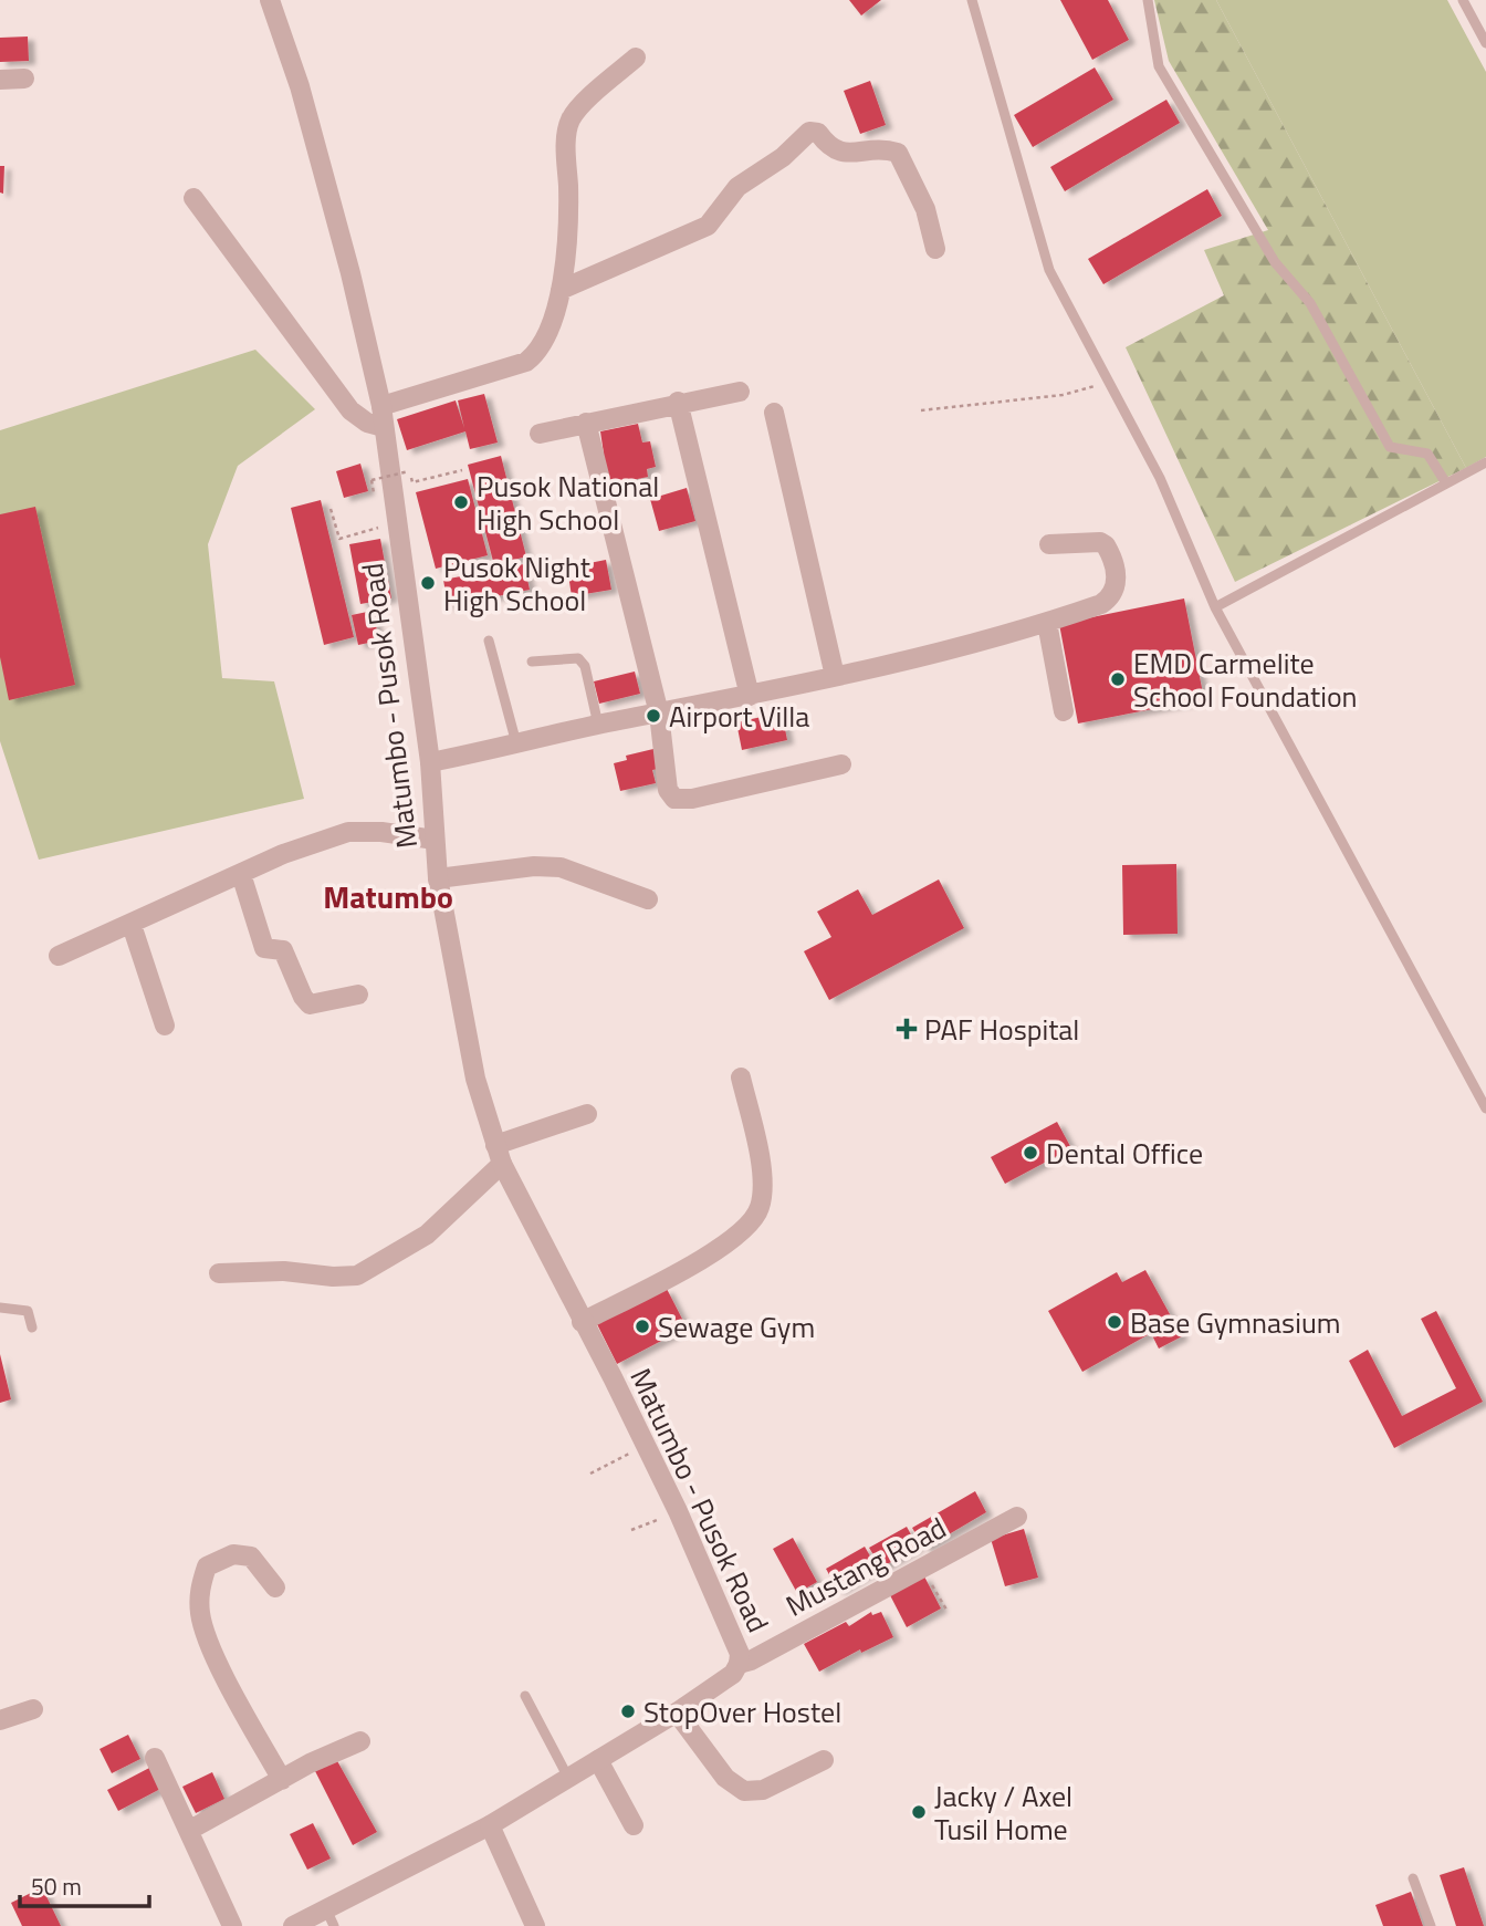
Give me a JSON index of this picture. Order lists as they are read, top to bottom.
{
  "streets": {
    "street": ["Matumbo - Pusok Road", "Mustang Road"]
  },
  "crossings": [
    ["Matumbo - Pusok Road", "Mustang Road"]
  ],
  "districts": ["Matumbo"],
  "places": {
    "other": [
      "Pusok National High School",
      "Pusok Night High School",
      "EMD Carmelite School Foundation",
      "Airport Villa",
      "Dental Office",
      "Base Gymnasium",
      "Sewage Gym",
      "StopOver Hostel",
      "Jacky / Axel Tusil Home"
    ],
    "health": ["PAF Hospital"]
  },
  "scale_bar": "50 m"
}
